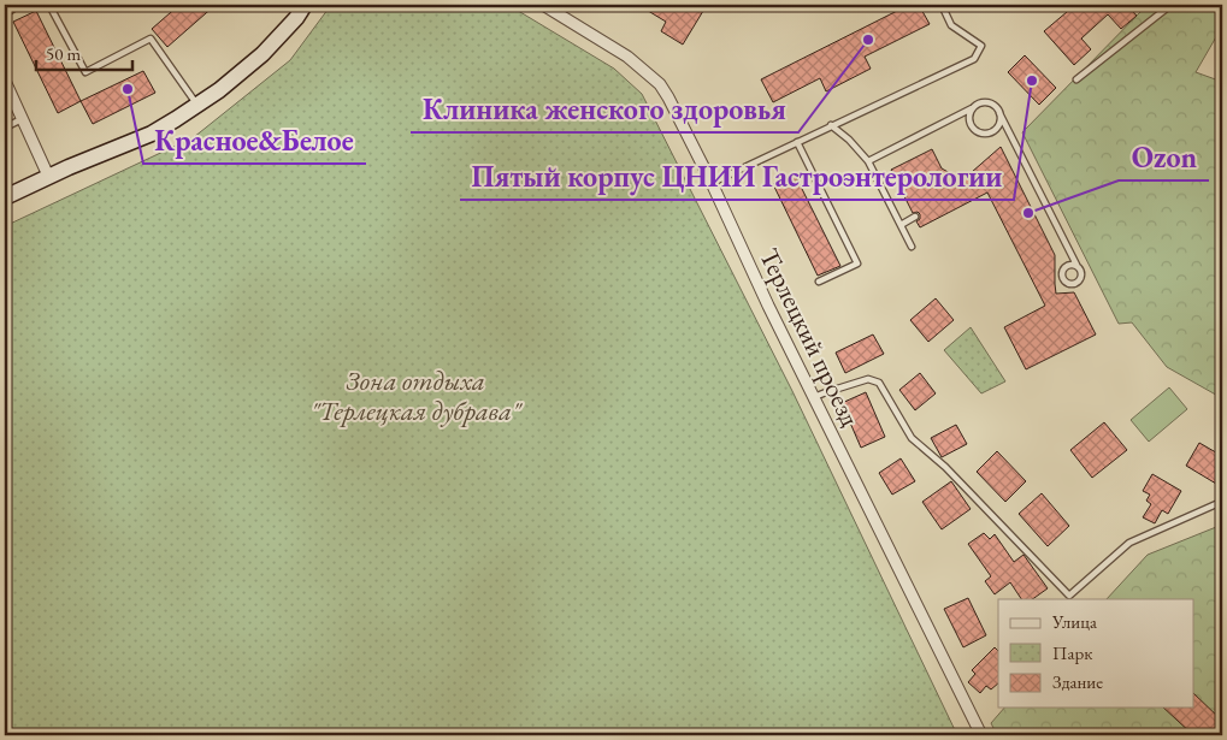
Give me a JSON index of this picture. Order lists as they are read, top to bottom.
{
  "streets": {
    "street": ["Терлецкий проезд"]
  },
  "parks": ["Зона отдыха \"Терлецкая дубрава\""],
  "places": [
    "Клиника женского здоровья",
    "Пятый корпус ЦНИИ Гастроэнтерологии",
    "Красное&Белое",
    "Ozon"
  ],
  "legend": ["Улица", "Парк", "Здание"],
  "scale_bar": "50 m"
}
